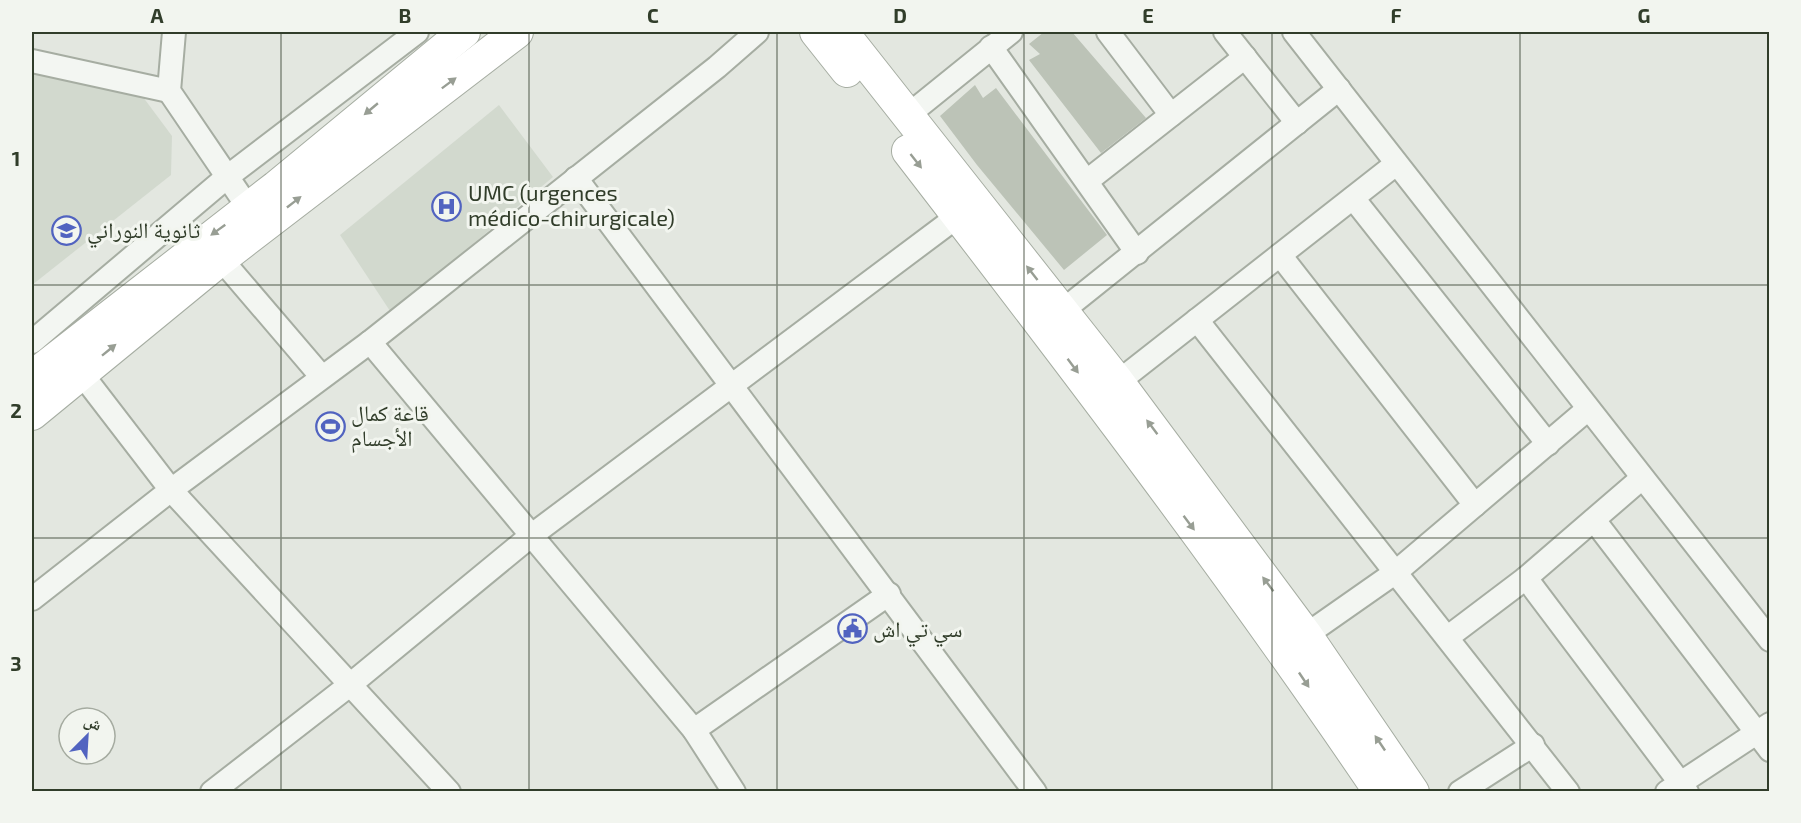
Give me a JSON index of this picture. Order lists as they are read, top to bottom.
{
  "places": {
    "hospital": ["UMC (urgences médico-chirurgicale)"],
    "school or university": ["ثانوية النوراني"],
    "sports": ["قاعة كمال الأجسام"],
    "public building": ["سي تي اش"]
  },
  "north": "top right",
  "grid": {
    "columns": [
      "A",
      "B",
      "C",
      "D",
      "E",
      "F",
      "G"
    ],
    "rows": ["1", "2", "3"]
  }
}
